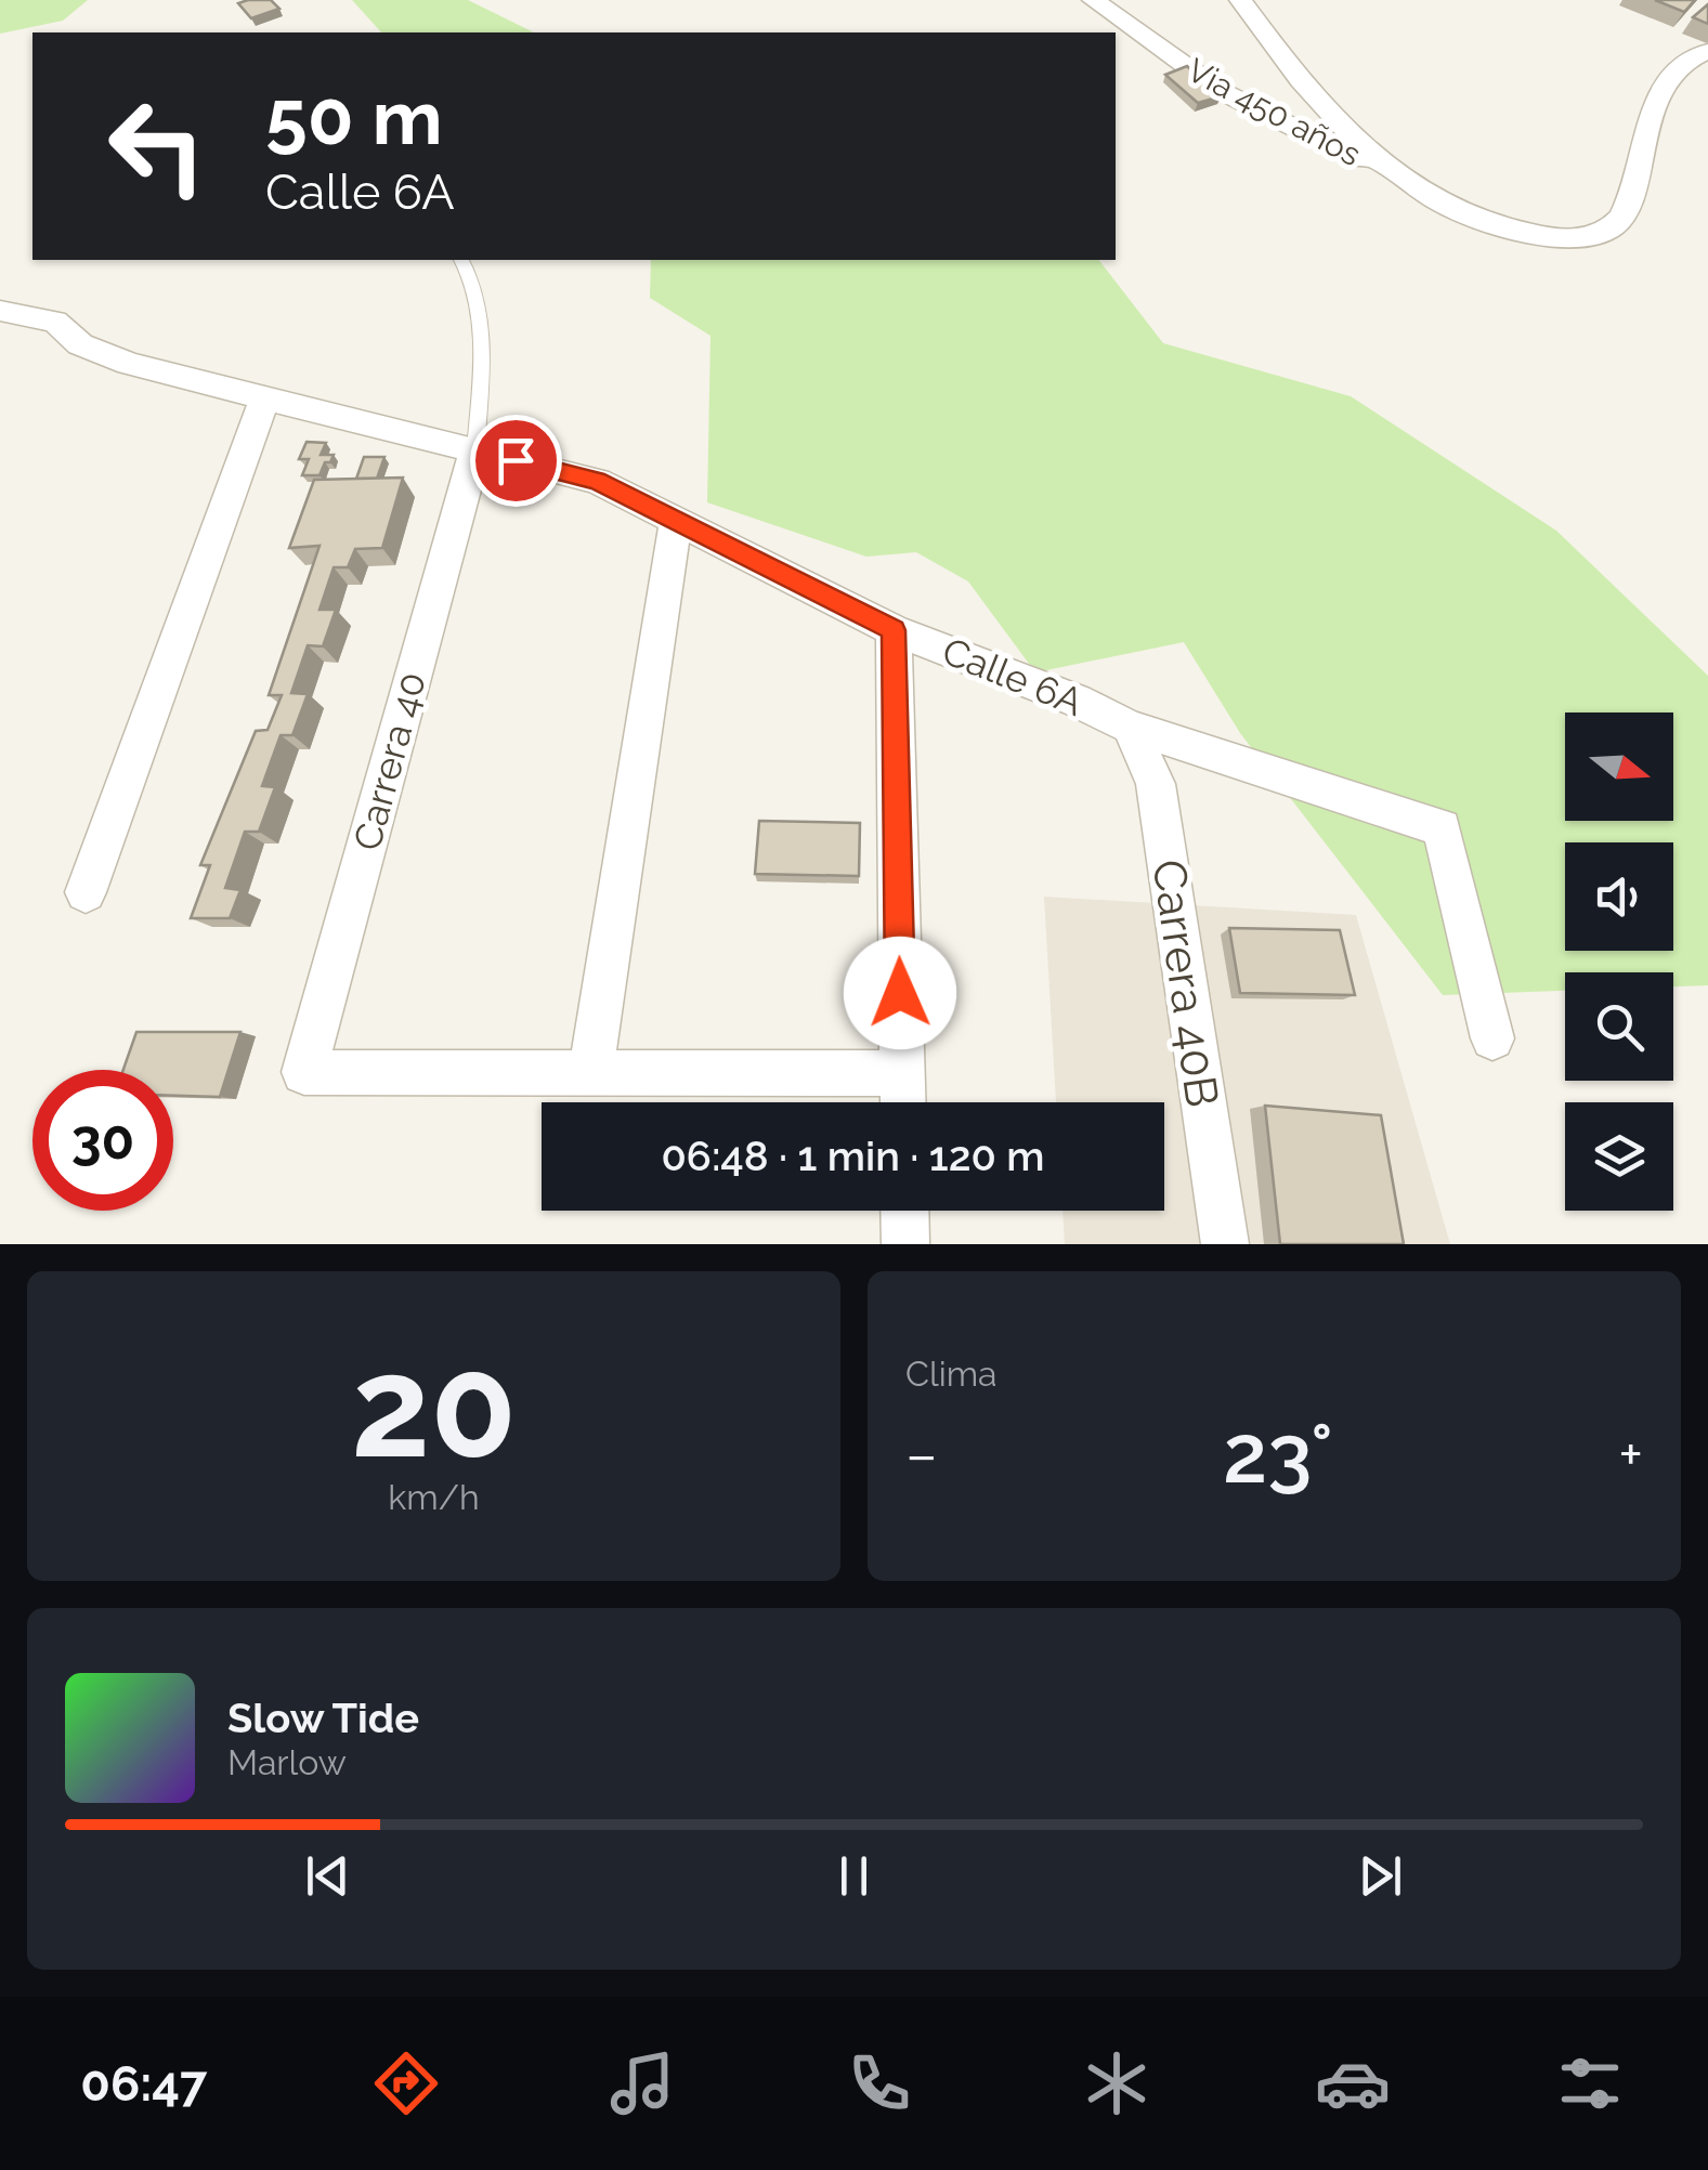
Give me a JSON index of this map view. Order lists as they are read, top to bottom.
{
  "streets": {
    "street": [
      "Via 450 años",
      "Calle 6A",
      "Carrera 40",
      "Carrera 40B"
    ]
  },
  "crossings": [
    ["Calle 6A", "Carrera 40"],
    ["Calle 6A", "Carrera 40B"]
  ],
  "north": "right",
  "page": {
    "turn": ["50 m", "Calle 6A"],
    "limit": "30",
    "trip": "06:48 · 1 min · 120 m",
    "tile": [
      ["20", "km/h"],
      "Clima"
    ],
    "heat": ["−", "23°", "+"],
    "song": ["Slow Tide", "Marlow"],
    "tabs": "06:47"
  }
}
